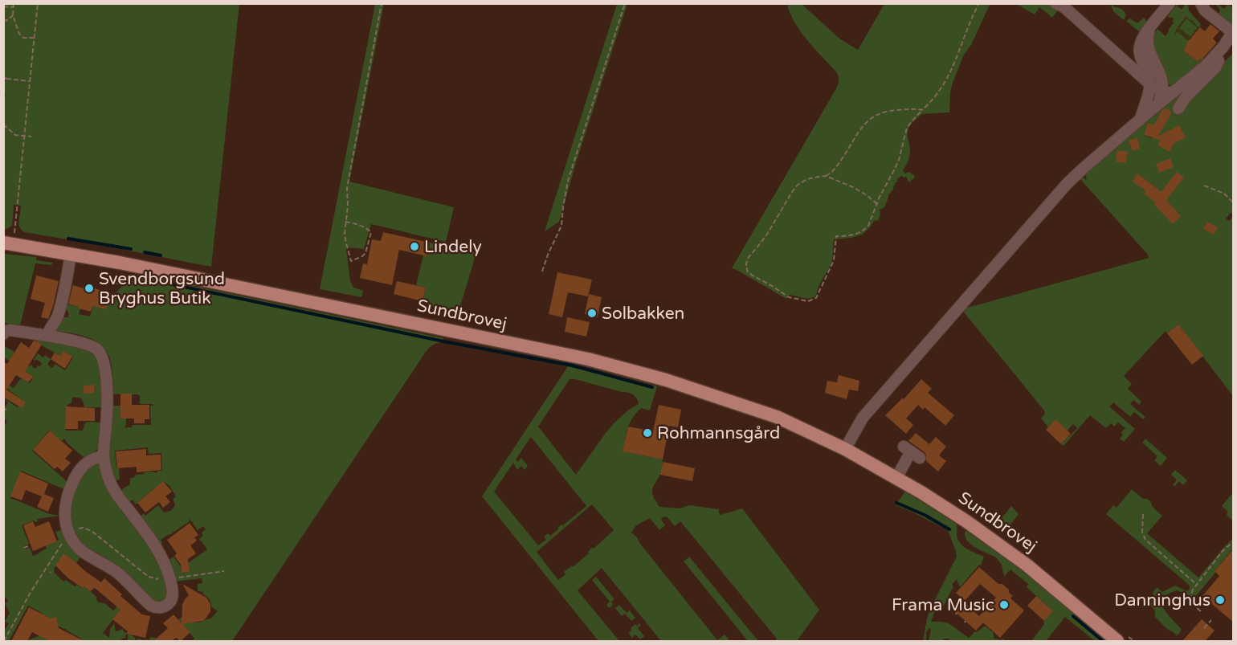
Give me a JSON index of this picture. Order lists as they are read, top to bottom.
{
  "streets": {
    "main road": ["Sundbrovej"]
  },
  "places": [
    "Lindely",
    "Svendborgsund Bryghus Butik",
    "Solbakken",
    "Rohmannsgård",
    "Danninghus",
    "Frama Music"
  ]
}
